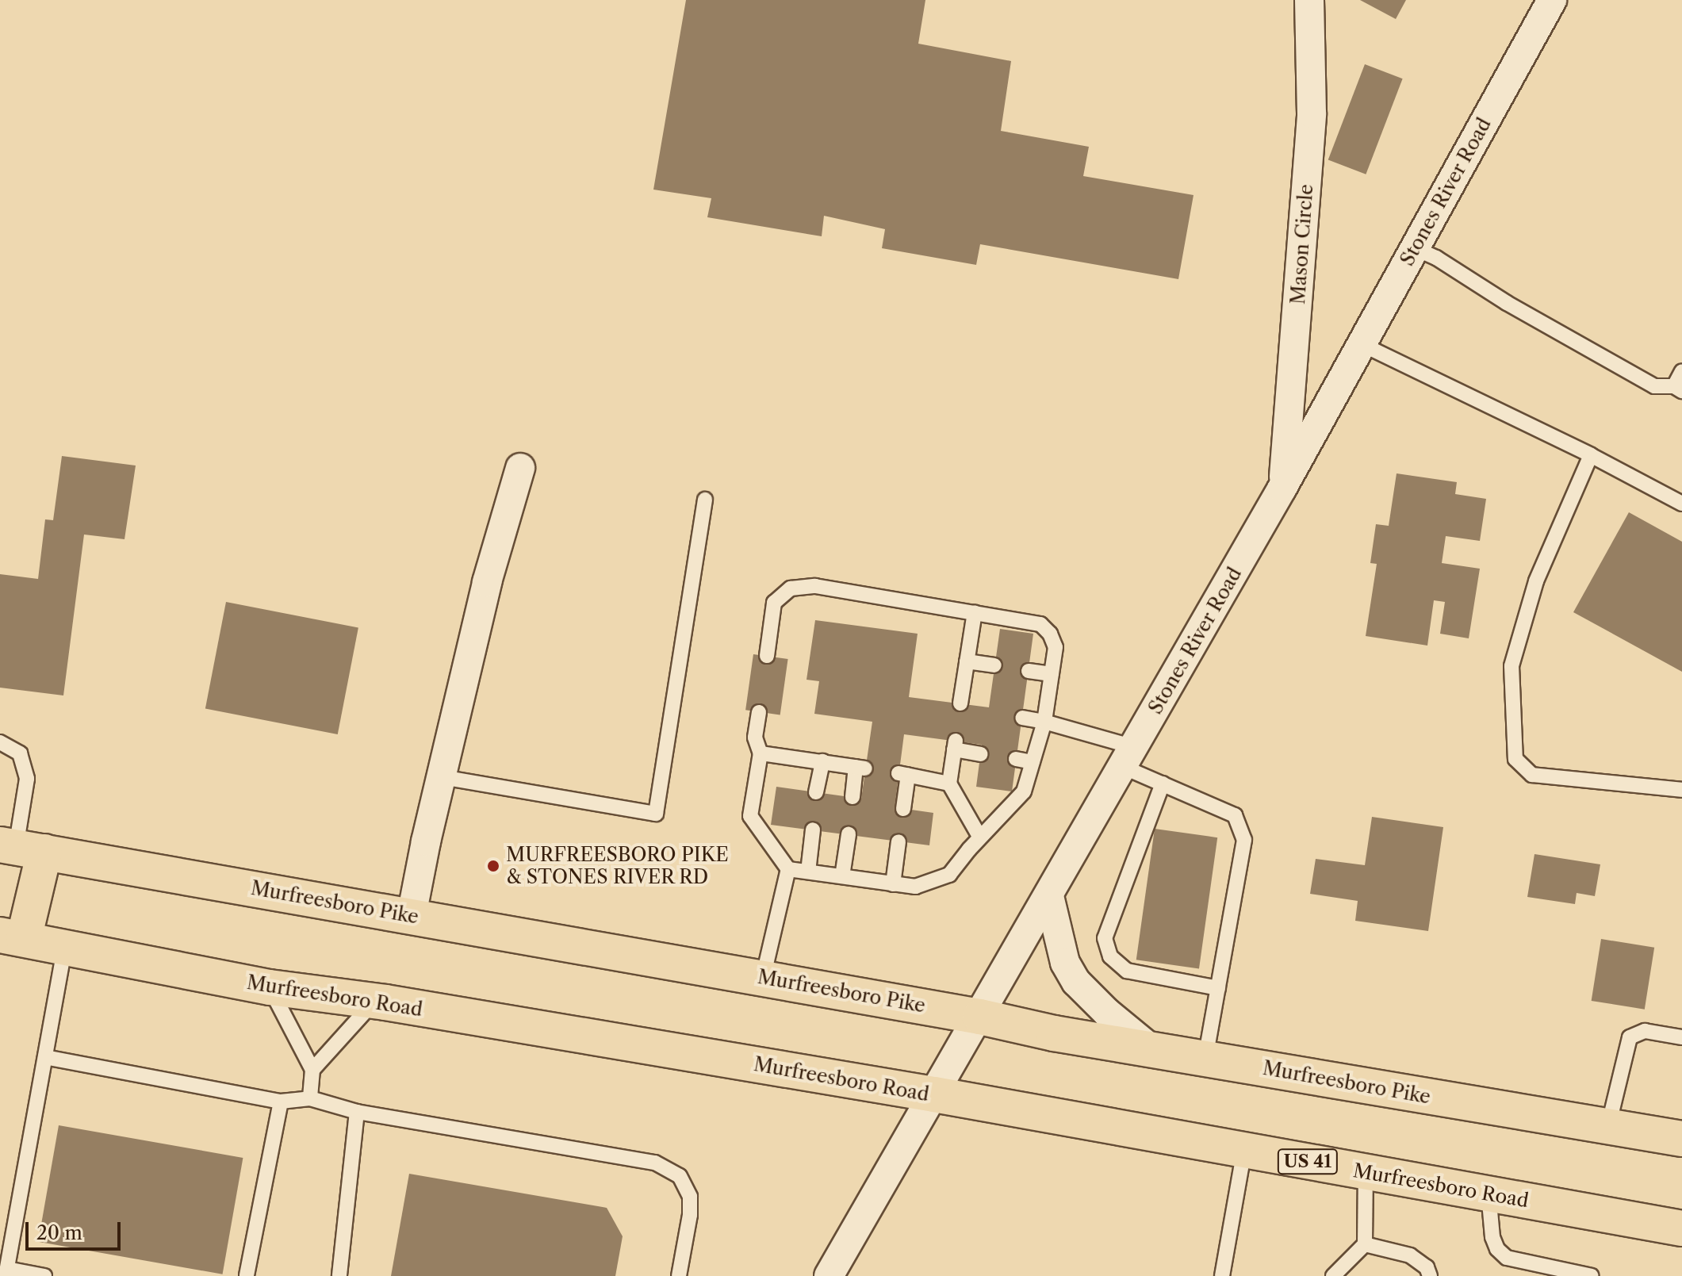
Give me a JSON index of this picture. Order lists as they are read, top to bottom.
{
  "streets": {
    "main road": ["Murfreesboro Pike", "Murfreesboro Road", "US 41"],
    "street": ["Stones River Road", "Mason Circle"]
  },
  "crossings": [
    ["Stones River Road", "Mason Circle"],
    ["Stones River Road", "Murfreesboro Pike"],
    ["Stones River Road", "Murfreesboro Road"]
  ],
  "places": ["MURFREESBORO PIKE & STONES RIVER RD"],
  "scale_bar": "20 m"
}
